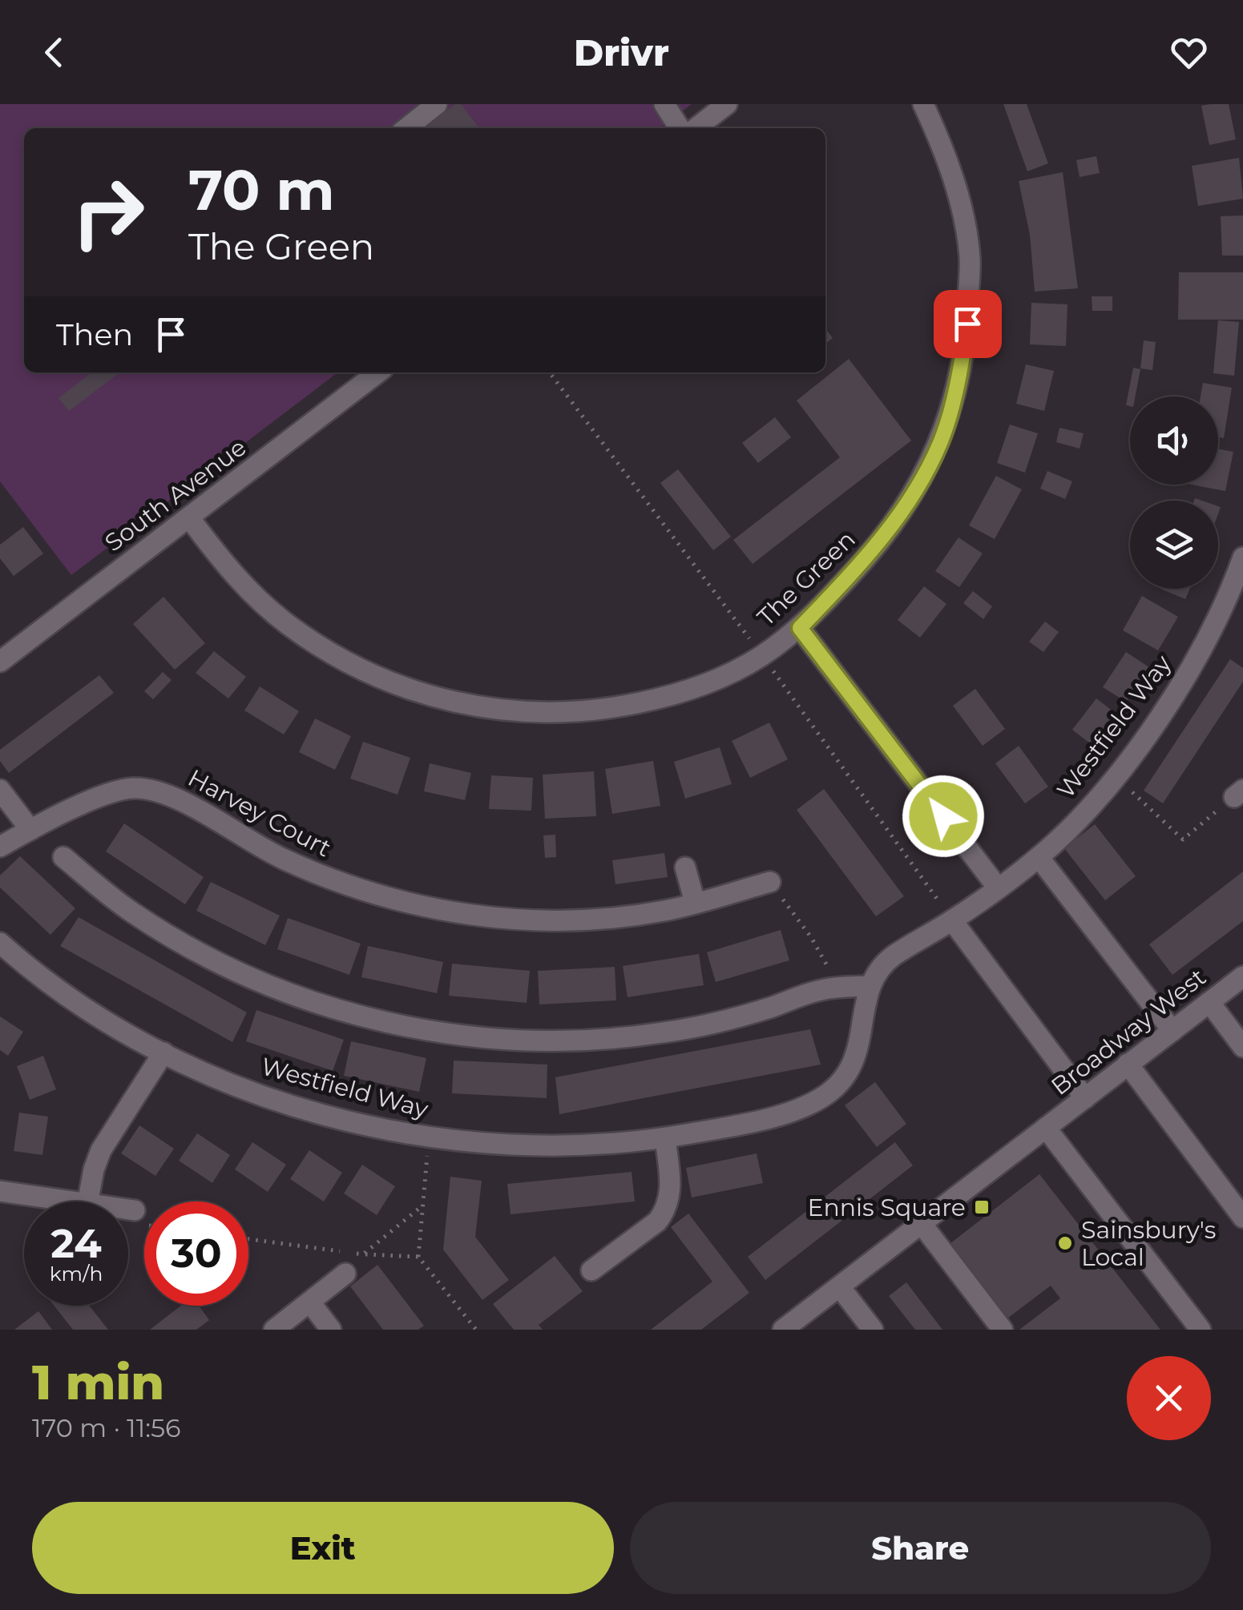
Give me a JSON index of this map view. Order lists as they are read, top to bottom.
{
  "streets": {
    "street": [
      "South Avenue",
      "The Green",
      "Westfield Way",
      "Harvey Court",
      "Broadway West"
    ]
  },
  "crossings": [
    ["South Avenue", "The Green"]
  ],
  "places": {
    "transit": ["Ennis Square"],
    "other": ["Sainsbury's Local"]
  },
  "page": {
    "header": "Drivr",
    "turn": ["70 m", "The Green"],
    "then": "Then",
    "speed": "24 km/h",
    "limit": "30",
    "heading": ["1 min", "170 m · 11:56"],
    "buttons": ["Exit", "Share"]
  }
}
